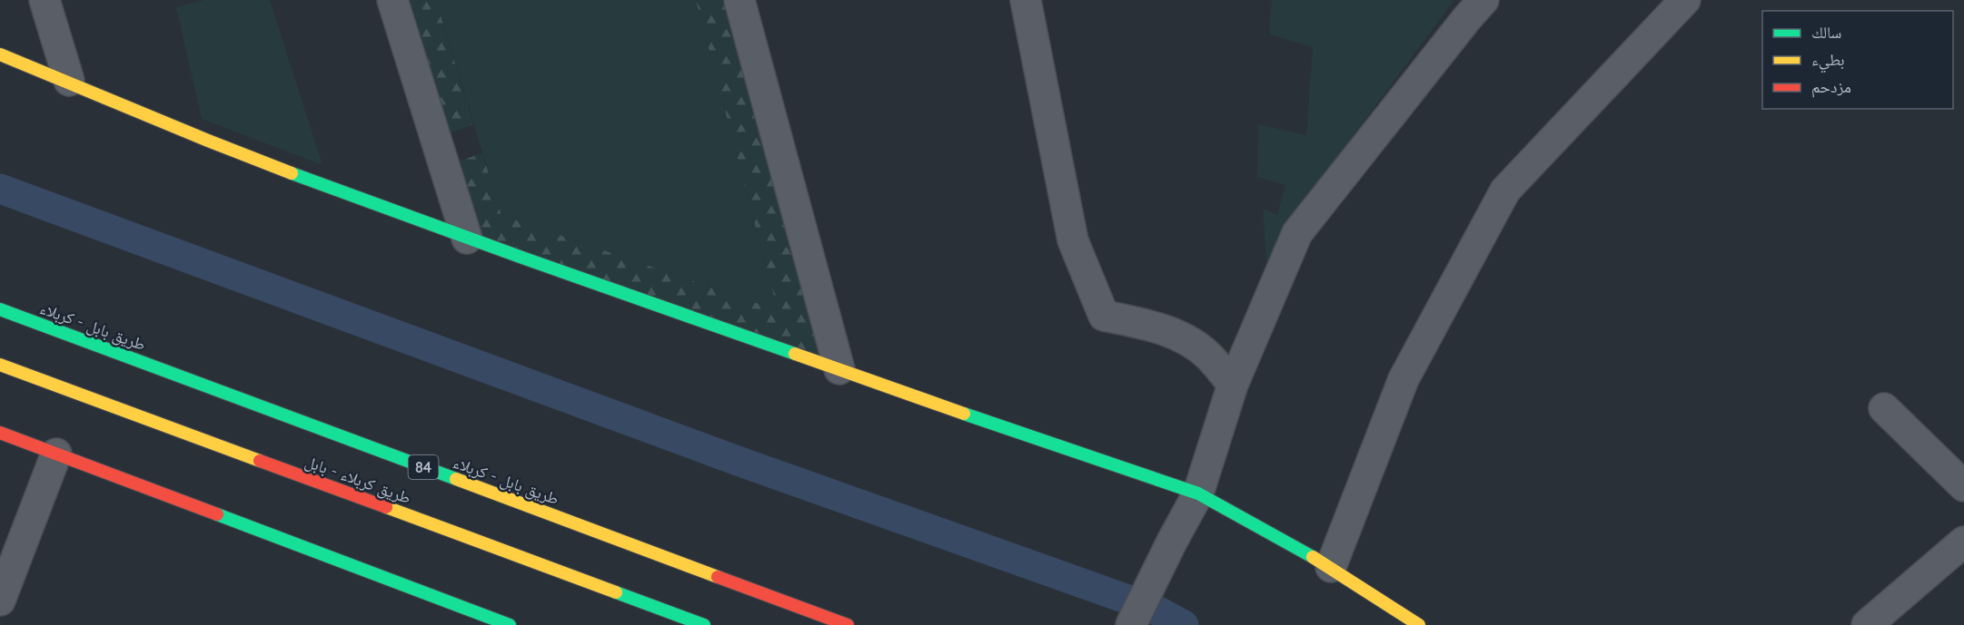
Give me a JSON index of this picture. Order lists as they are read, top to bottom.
{
  "streets": {
    "main road": ["طريق بابل - كربلاء", "84", "طريق كربلاء - بابل"]
  },
  "legend": ["سالك", "بطيء", "مزدحم"]
}
